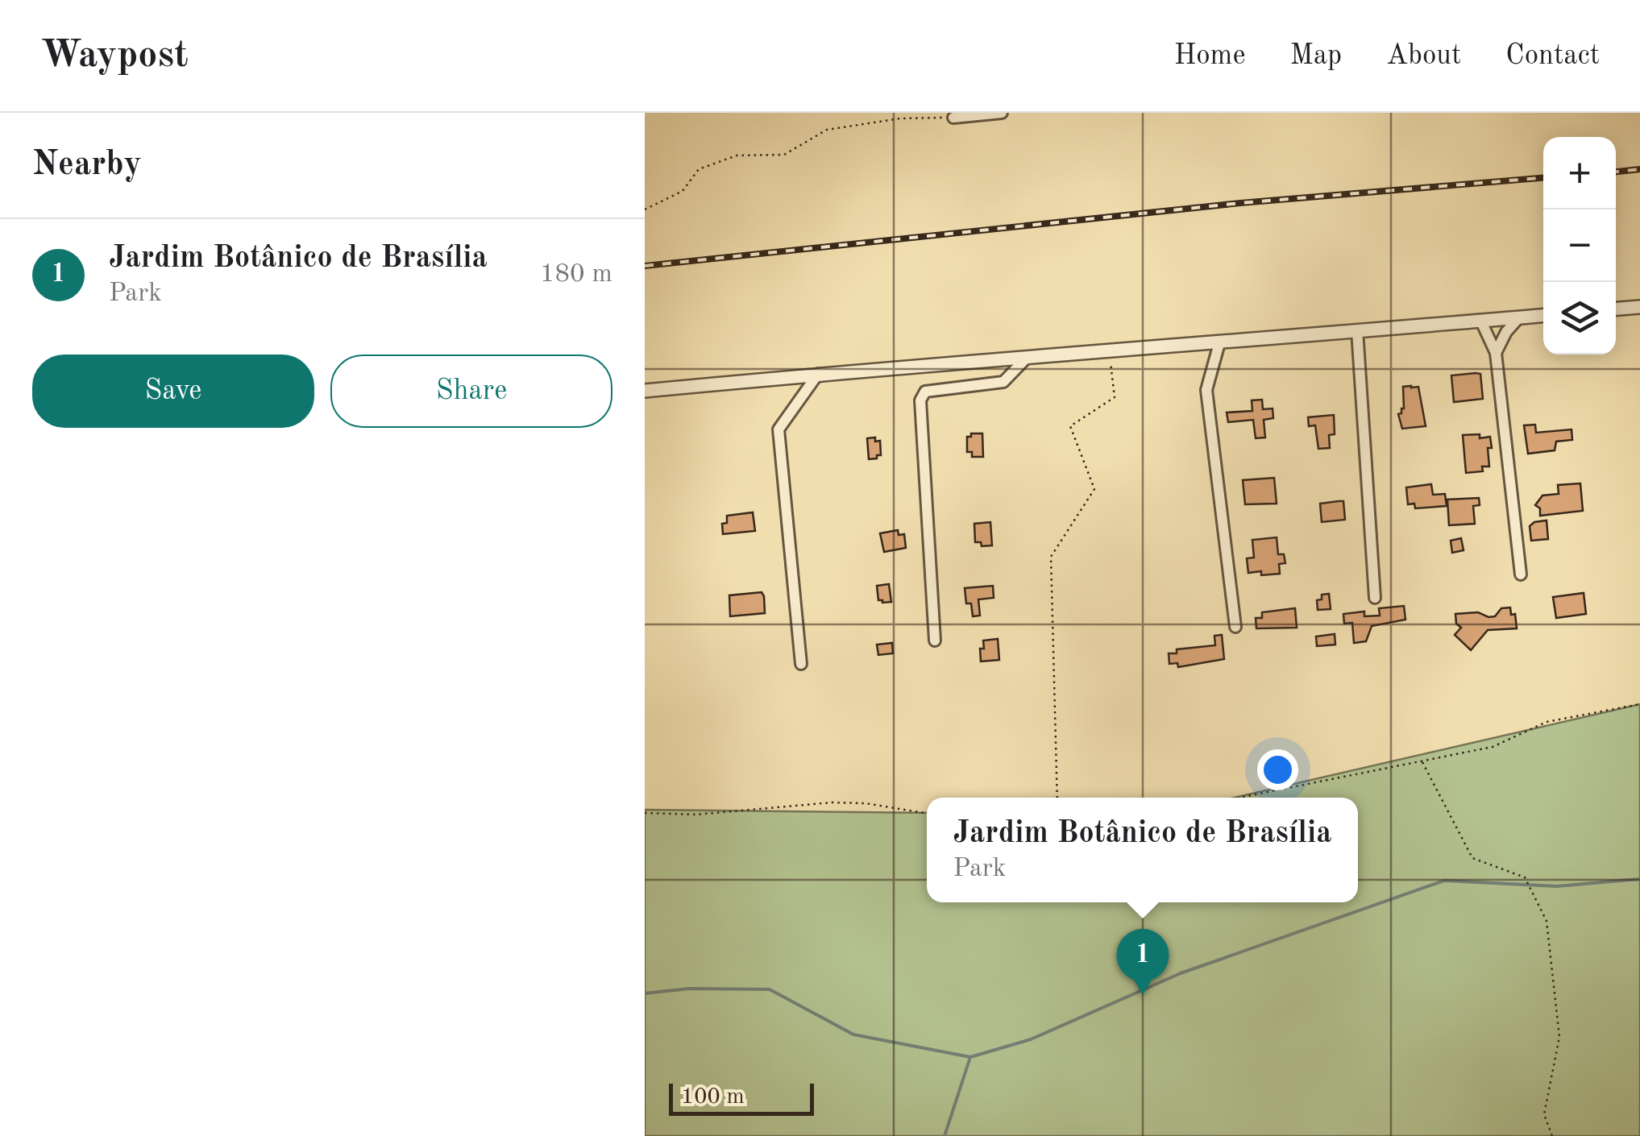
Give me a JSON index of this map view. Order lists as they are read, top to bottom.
{
  "scale_bar": "100 m",
  "page": {
    "header": "Waypost",
    "nav": [
      "Home",
      "Map",
      "About",
      "Contact"
    ],
    "heading": "Nearby",
    "map_buttons": ["+", "−"],
    "list": [
      {
        "mark": "1",
        "name": "Jardim Botânico de Brasília",
        "note": "Park",
        "value": "180 m"
      }
    ],
    "buttons": ["Save", "Share"],
    "popup": ["Jardim Botânico de Brasília", "Park"],
    "pins": "1",
    "scale": "100 m"
  }
}
